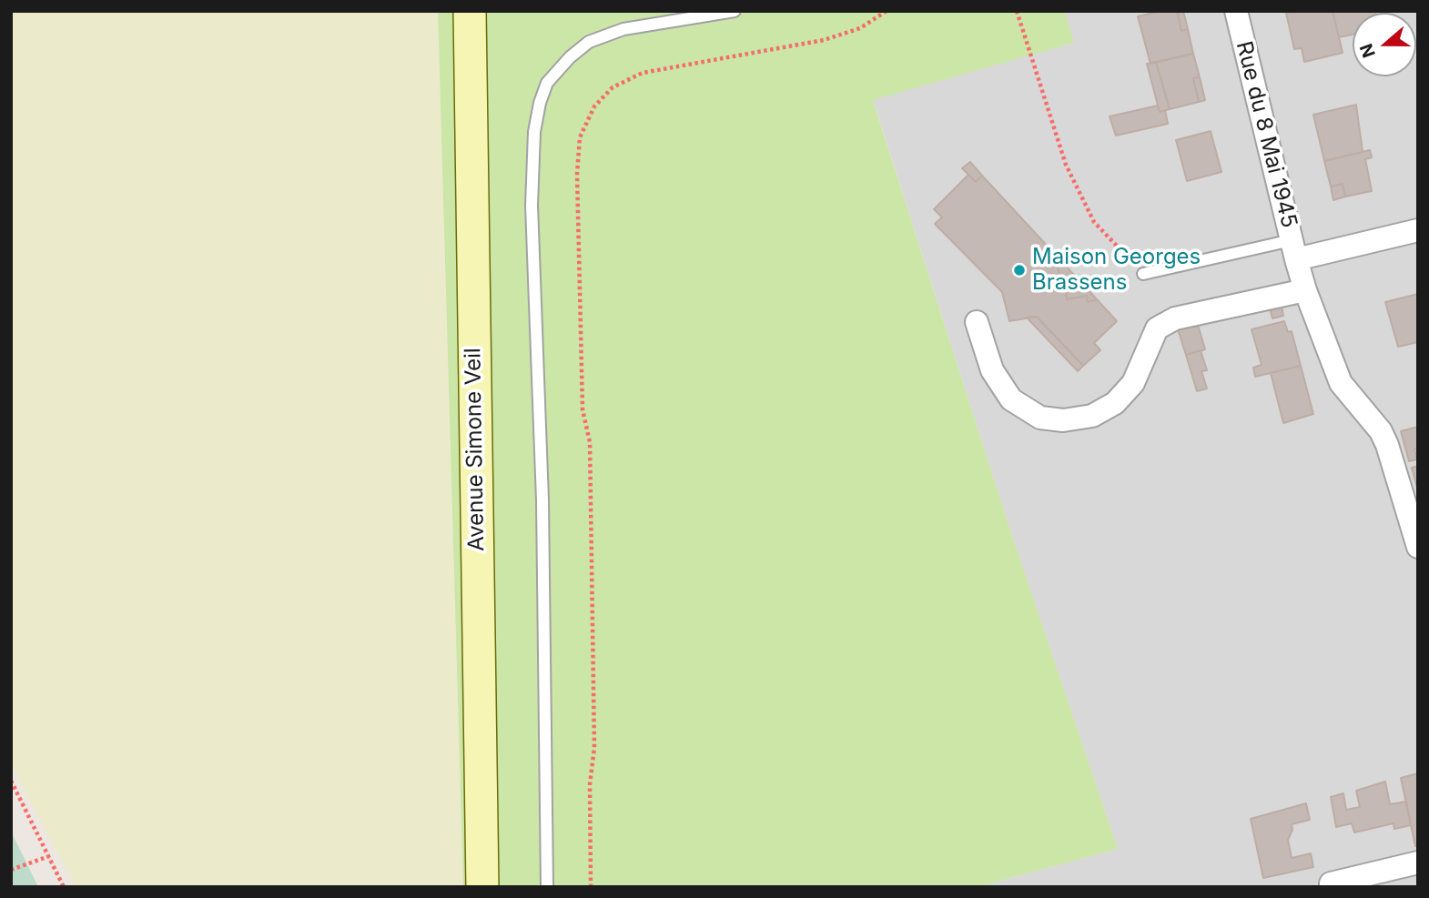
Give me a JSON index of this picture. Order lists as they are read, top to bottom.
{
  "streets": {
    "main road": ["Avenue Simone Veil"],
    "street": ["Rue du 8 Mai 1945"]
  },
  "places": ["Maison Georges Brassens"],
  "north": "left"
}
